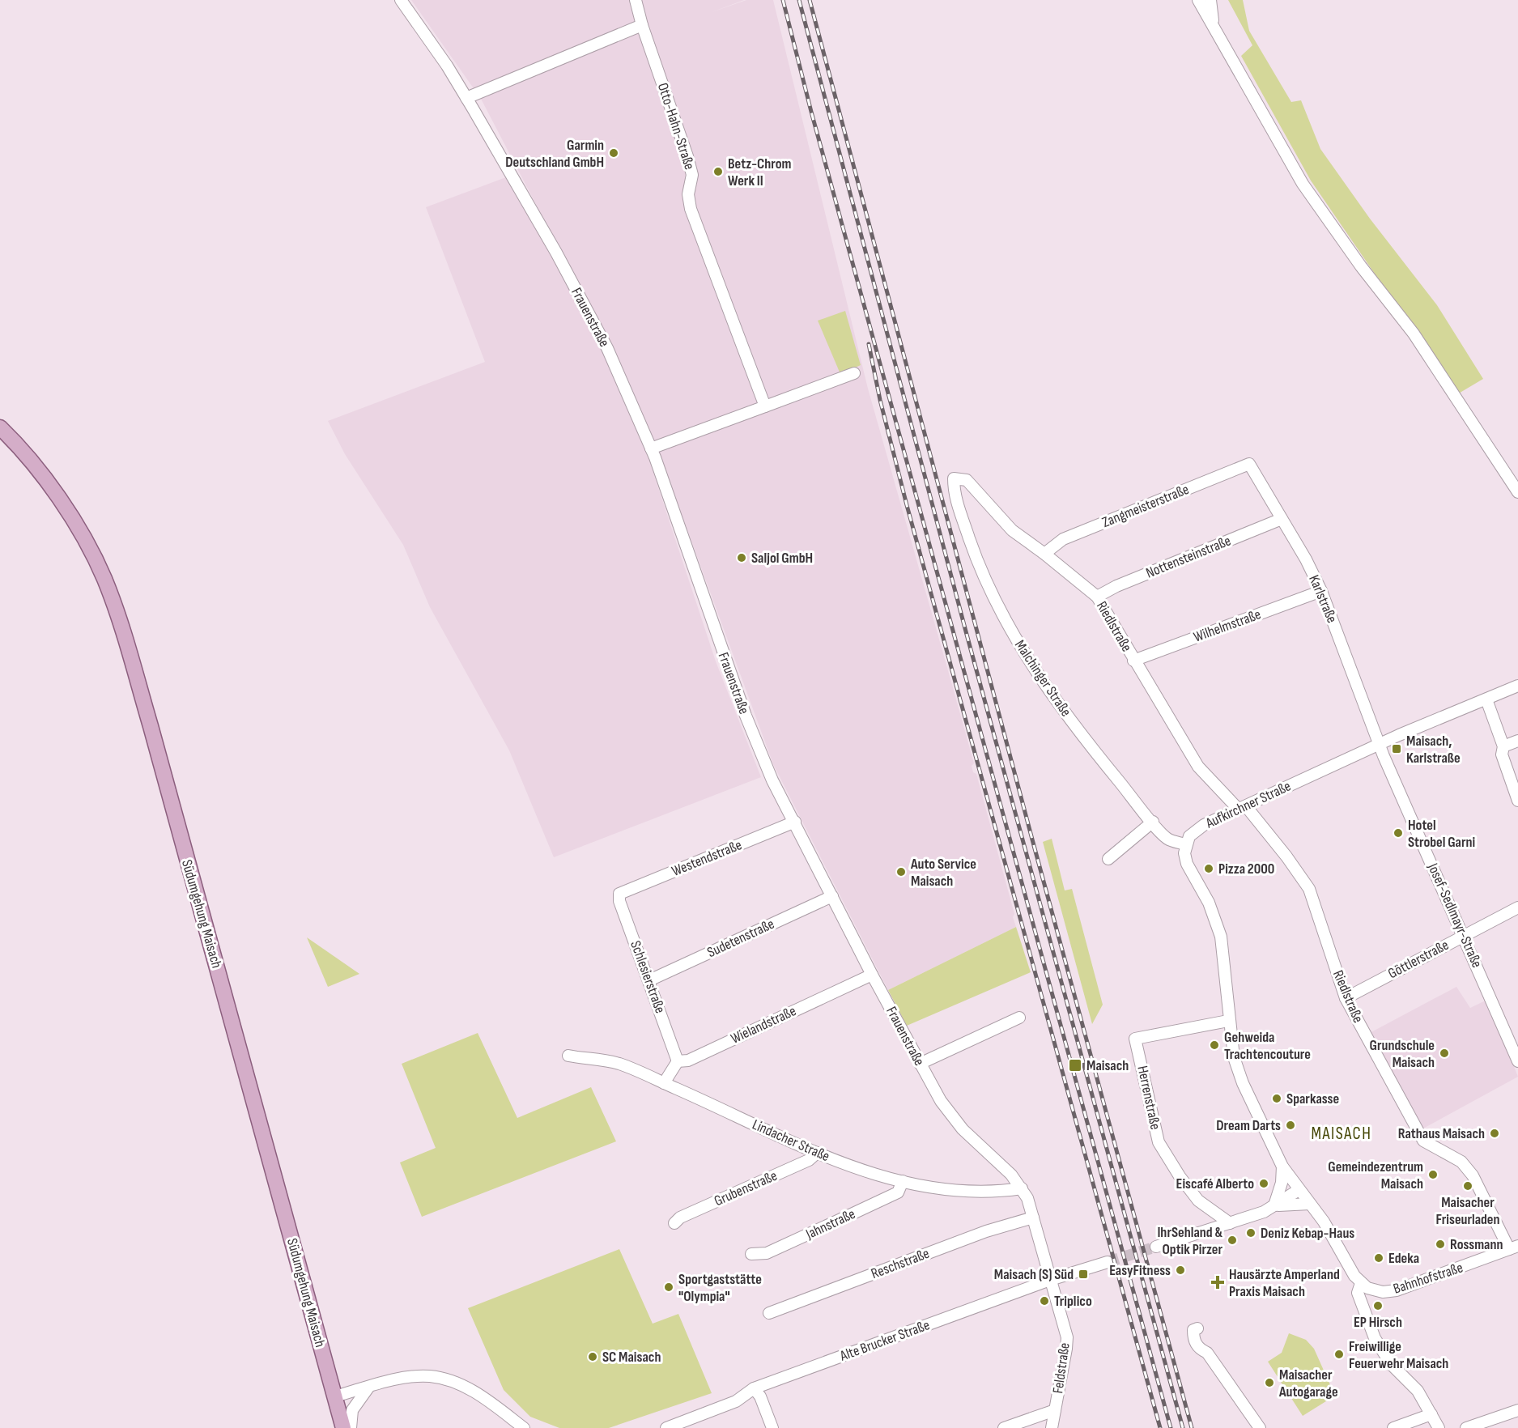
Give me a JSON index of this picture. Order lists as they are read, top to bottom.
{
  "streets": {
    "main road": ["Südumgehung Maisach"],
    "street": [
      "Otto-Hahn-Straße",
      "Frauenstraße",
      "Zangmeisterstraße",
      "Nottensteinstraße",
      "Karlstraße",
      "Wilhelmstraße",
      "Riedlstraße",
      "Malchinger Straße",
      "Aufkirchner Straße",
      "Westendstraße",
      "Josef-Sedlmayr-Straße",
      "Sudetenstraße",
      "Göttlerstraße",
      "Schlesierstraße",
      "Wielandstraße",
      "Herrenstraße",
      "Lindacher Straße",
      "Grubenstraße",
      "Jahnstraße",
      "Reschstraße",
      "Bahnhofstraße",
      "Alte Brucker Straße",
      "Feldstraße"
    ]
  },
  "crossings": [
    ["Frauenstraße", "Westendstraße"],
    ["Frauenstraße", "Sudetenstraße"],
    ["Frauenstraße", "Wielandstraße"],
    ["Frauenstraße", "Lindacher Straße"],
    ["Frauenstraße", "Reschstraße"],
    ["Frauenstraße", "Alte Brucker Straße"],
    ["Frauenstraße", "Feldstraße"],
    ["Zangmeisterstraße", "Karlstraße"],
    ["Zangmeisterstraße", "Riedlstraße"],
    ["Nottensteinstraße", "Karlstraße"],
    ["Nottensteinstraße", "Riedlstraße"],
    ["Karlstraße", "Wilhelmstraße"],
    ["Karlstraße", "Aufkirchner Straße"],
    ["Karlstraße", "Josef-Sedlmayr-Straße"],
    ["Wilhelmstraße", "Riedlstraße"],
    ["Riedlstraße", "Malchinger Straße"],
    ["Riedlstraße", "Aufkirchner Straße"],
    ["Riedlstraße", "Göttlerstraße"],
    ["Riedlstraße", "Bahnhofstraße"],
    ["Malchinger Straße", "Aufkirchner Straße"],
    ["Aufkirchner Straße", "Josef-Sedlmayr-Straße"],
    ["Westendstraße", "Schlesierstraße"],
    ["Josef-Sedlmayr-Straße", "Göttlerstraße"],
    ["Sudetenstraße", "Schlesierstraße"],
    ["Schlesierstraße", "Wielandstraße"],
    ["Lindacher Straße", "Grubenstraße"],
    ["Lindacher Straße", "Jahnstraße"],
    ["Alte Brucker Straße", "Feldstraße"]
  ],
  "districts": ["MAISACH"],
  "places": {
    "other": [
      "Garmin Deutschland GmbH",
      "Betz-Chrom Werk II",
      "Saljol GmbH",
      "Hotel Strobel Garni",
      "Pizza 2000",
      "Auto Service Maisach",
      "Gehweida Trachtencouture",
      "Grundschule Maisach",
      "Sparkasse",
      "Dream Darts",
      "Rathaus Maisach",
      "Gemeindezentrum Maisach",
      "Eiscafé Alberto",
      "Maisacher Friseurladen",
      "Deniz Kebap-Haus",
      "IhrSehland & Optik Pirzer",
      "Rossmann",
      "Edeka",
      "EasyFitness",
      "Sportgaststätte \"Olympia\"",
      "Triplico",
      "EP Hirsch",
      "Freiwillige Feuerwehr Maisach",
      "SC Maisach",
      "Maisacher Autogarage"
    ],
    "transit": ["Maisach, Karlstraße", "Maisach", "Maisach (S) Süd"],
    "health": ["Hausärzte Amperland Praxis Maisach"]
  }
}
